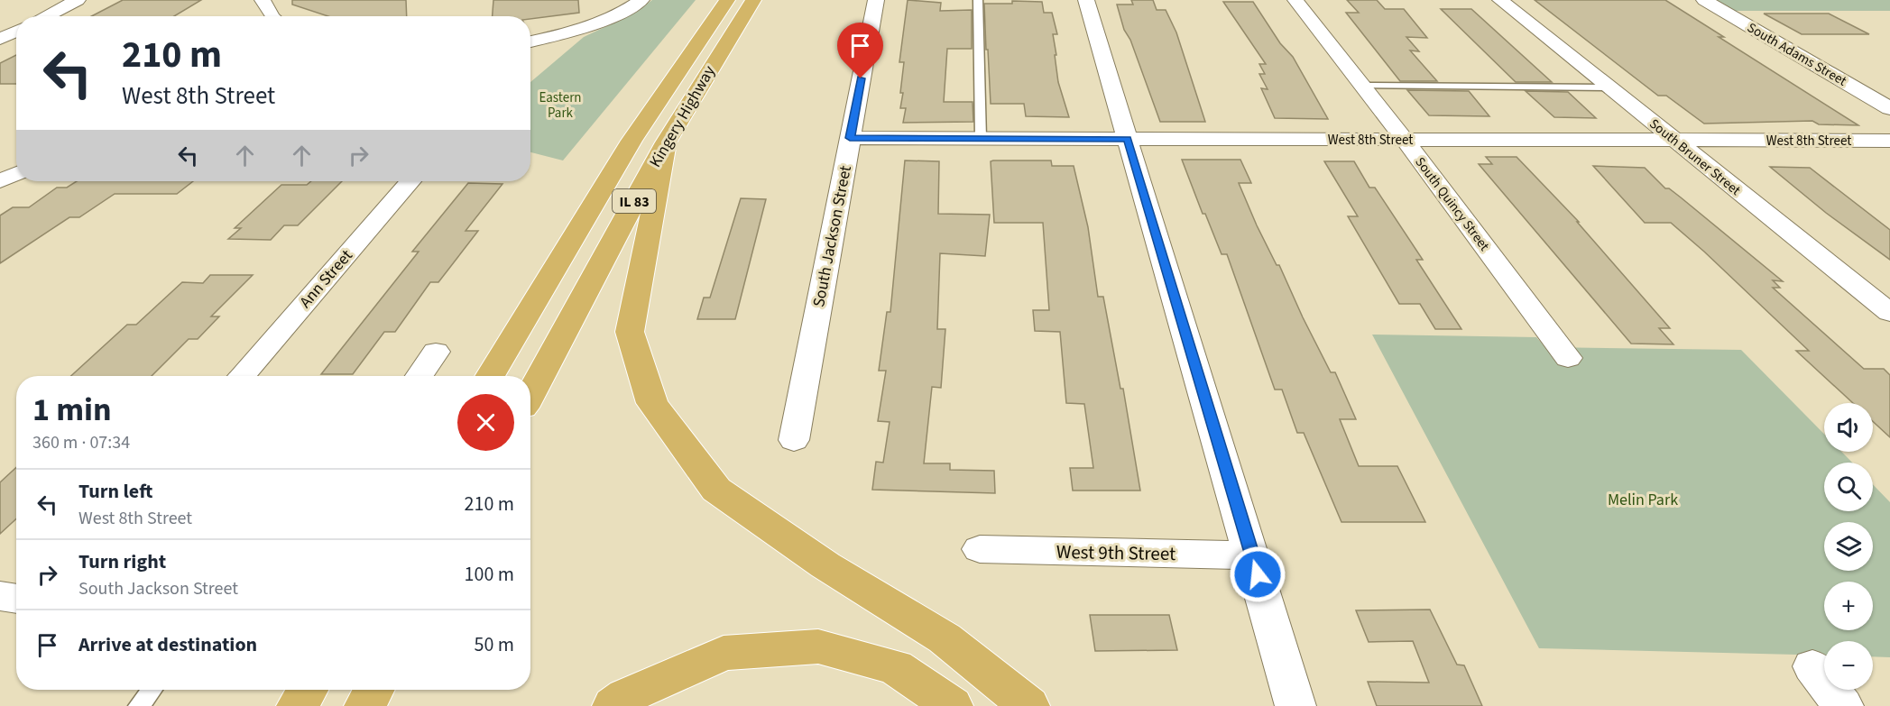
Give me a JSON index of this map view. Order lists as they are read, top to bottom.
{
  "streets": {
    "highway": ["Kingery Highway", "IL 83"],
    "street": [
      "South Adams Street",
      "West 8th Street",
      "South Bruner Street",
      "South Quincy Street",
      "South Jackson Street",
      "Ann Street",
      "West 9th Street"
    ]
  },
  "crossings": [
    ["West 8th Street", "South Bruner Street"],
    ["West 8th Street", "South Quincy Street"],
    ["West 8th Street", "South Jackson Street"]
  ],
  "parks": ["Eastern Park", "Melin Park"],
  "page": {
    "turn": ["210 m", "West 8th Street"],
    "heading": ["1 min", "360 m · 07:34"],
    "map_buttons": ["+", "−"],
    "list": [
      {
        "name": "Turn left",
        "note": "West 8th Street",
        "value": "210 m"
      },
      {
        "name": "Turn right",
        "note": "South Jackson Street",
        "value": "100 m"
      },
      {
        "name": "Arrive at destination",
        "value": "50 m"
      }
    ]
  }
}
